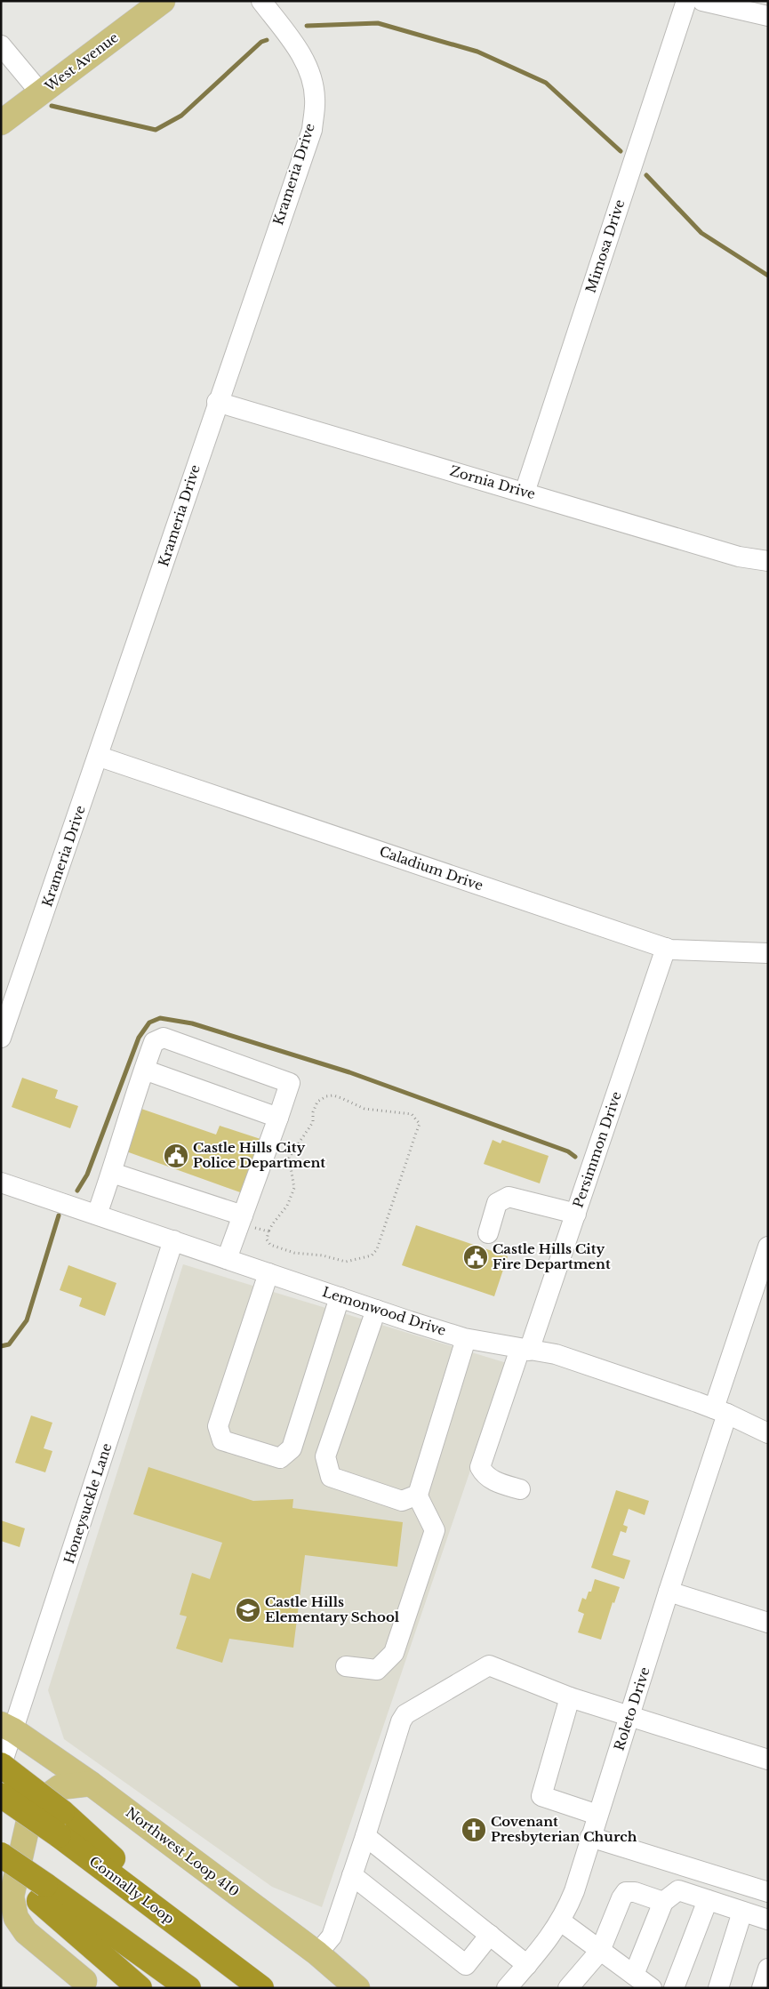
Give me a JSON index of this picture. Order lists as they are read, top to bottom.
{
  "streets": {
    "highway": ["Connally Loop"],
    "main road": ["West Avenue", "Northwest Loop 410"],
    "street": [
      "Krameria Drive",
      "Mimosa Drive",
      "Zornia Drive",
      "Caladium Drive",
      "Persimmon Drive",
      "Lemonwood Drive",
      "Honeysuckle Lane",
      "Roleto Drive"
    ]
  },
  "crossings": [
    ["Krameria Drive", "Zornia Drive"],
    ["Krameria Drive", "Caladium Drive"],
    ["Mimosa Drive", "Zornia Drive"],
    ["Caladium Drive", "Persimmon Drive"],
    ["Persimmon Drive", "Lemonwood Drive"],
    ["Lemonwood Drive", "Honeysuckle Lane"],
    ["Lemonwood Drive", "Roleto Drive"],
    ["Honeysuckle Lane", "Northwest Loop 410"]
  ],
  "places": {
    "public building": ["Castle Hills City Police Department", "Castle Hills City Fire Department"],
    "school or university": ["Castle Hills Elementary School"],
    "church": ["Covenant Presbyterian Church"]
  }
}
